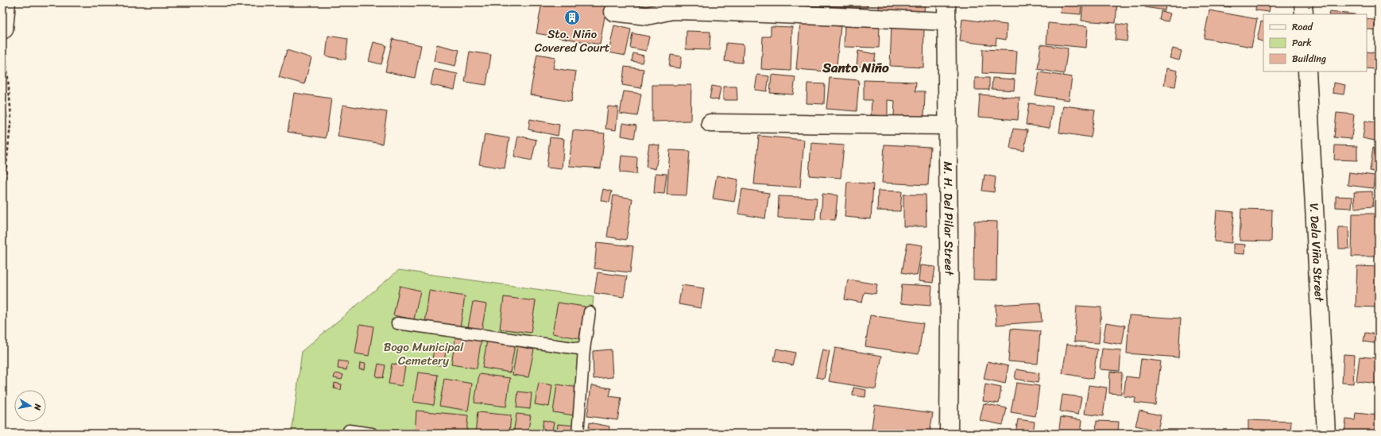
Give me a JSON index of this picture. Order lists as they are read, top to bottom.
{
  "streets": {
    "street": ["M. H. Del Pilar Street", "V. Dela Viña Street"]
  },
  "districts": ["Santo Niño"],
  "parks": ["Bogo Municipal Cemetery"],
  "places": {
    "building": ["Sto. Niño Covered Court"]
  },
  "legend": ["Road", "Park", "Building"],
  "north": "right"
}
